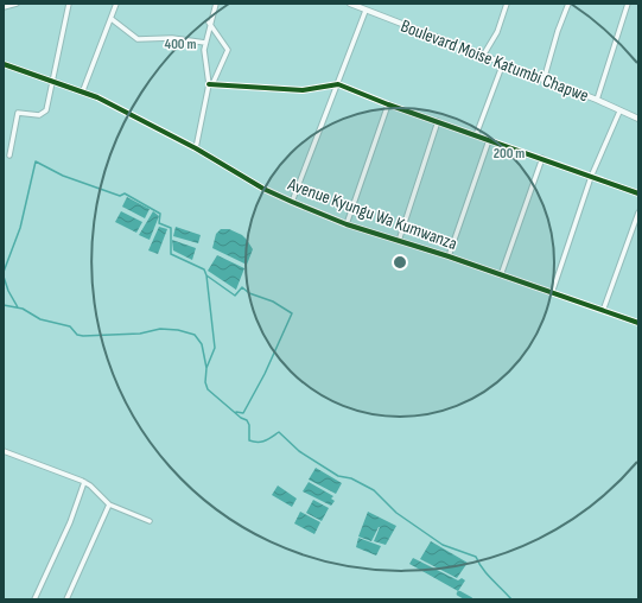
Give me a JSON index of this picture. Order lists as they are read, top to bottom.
{
  "streets": {
    "street": ["Boulevard Moise Katumbi Chapwe", "Avenue Kyungu Wa Kumwanza"]
  },
  "rings": ["400 m", "200 m"]
}
